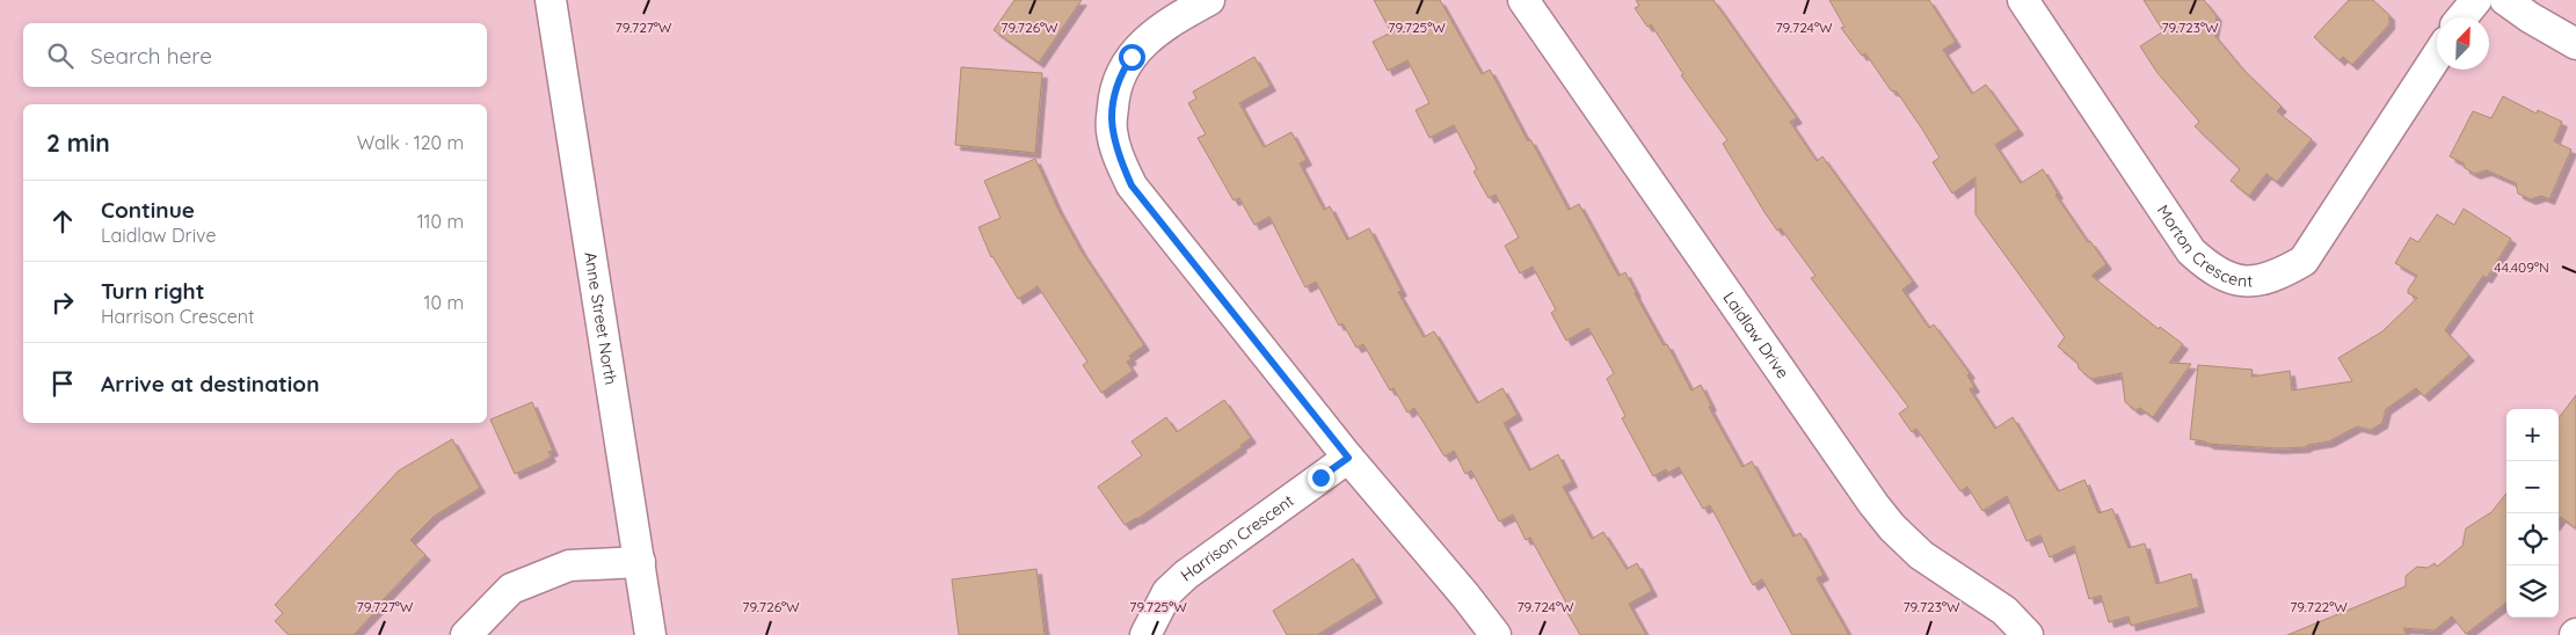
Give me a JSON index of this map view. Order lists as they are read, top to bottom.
{
  "streets": {
    "street": [
      "Morton Crescent",
      "Anne Street North",
      "Laidlaw Drive",
      "Harrison Crescent"
    ]
  },
  "north": "top right",
  "page": {
    "search": "Search here",
    "heading": ["2 min", "Walk · 120 m"],
    "list": [
      ["Continue", "Laidlaw Drive", "110 m"],
      ["Turn right", "Harrison Crescent", "10 m"],
      "Arrive at destination"
    ],
    "map_buttons": ["+", "−"]
  },
  "coordinates": [
    "79.727°W",
    "79.726°W",
    "79.725°W",
    "79.724°W",
    "79.723°W",
    "44.409°N",
    "79.722°W"
  ]
}
